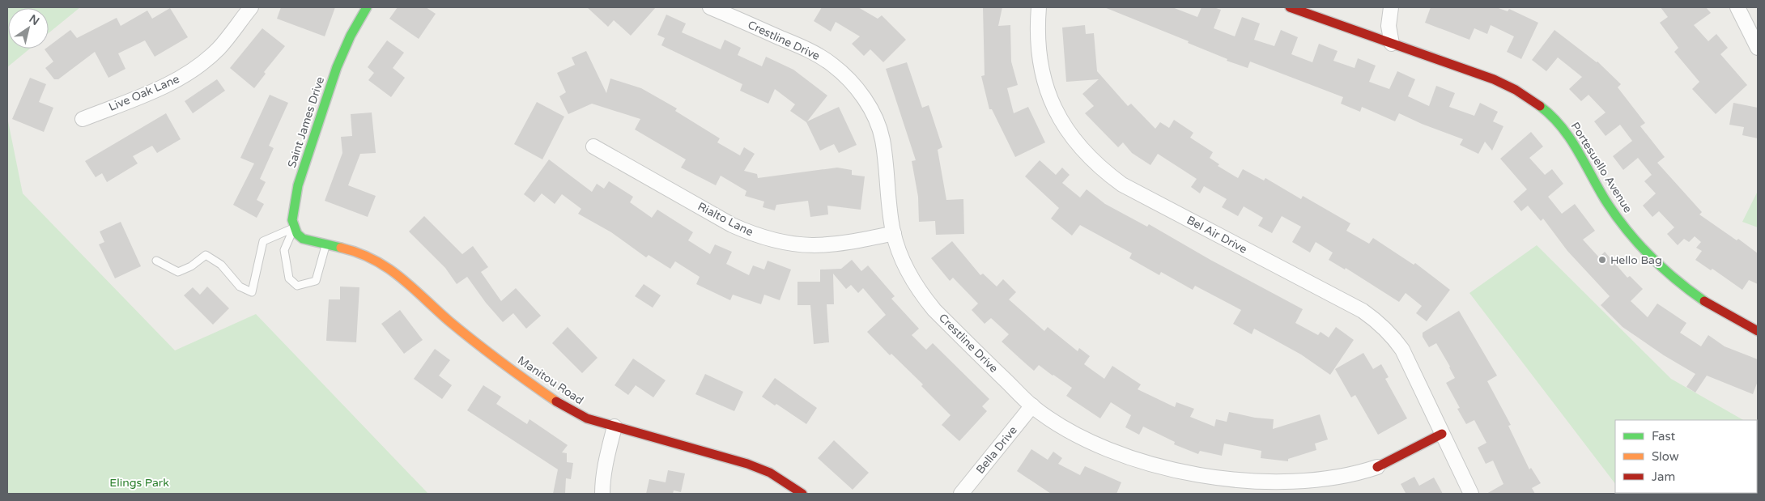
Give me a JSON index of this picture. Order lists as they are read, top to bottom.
{
  "streets": {
    "street": [
      "Crestline Drive",
      "Live Oak Lane",
      "Saint James Drive",
      "Portesuello Avenue",
      "Rialto Lane",
      "Bel Air Drive",
      "Manitou Road",
      "Bella Drive"
    ]
  },
  "crossings": [
    ["Crestline Drive", "Rialto Lane"],
    ["Crestline Drive", "Bella Drive"],
    ["Saint James Drive", "Manitou Road"]
  ],
  "parks": ["Elings Park"],
  "places": ["Hello Bag"],
  "legend": ["Fast", "Slow", "Jam"],
  "north": "top right"
}
